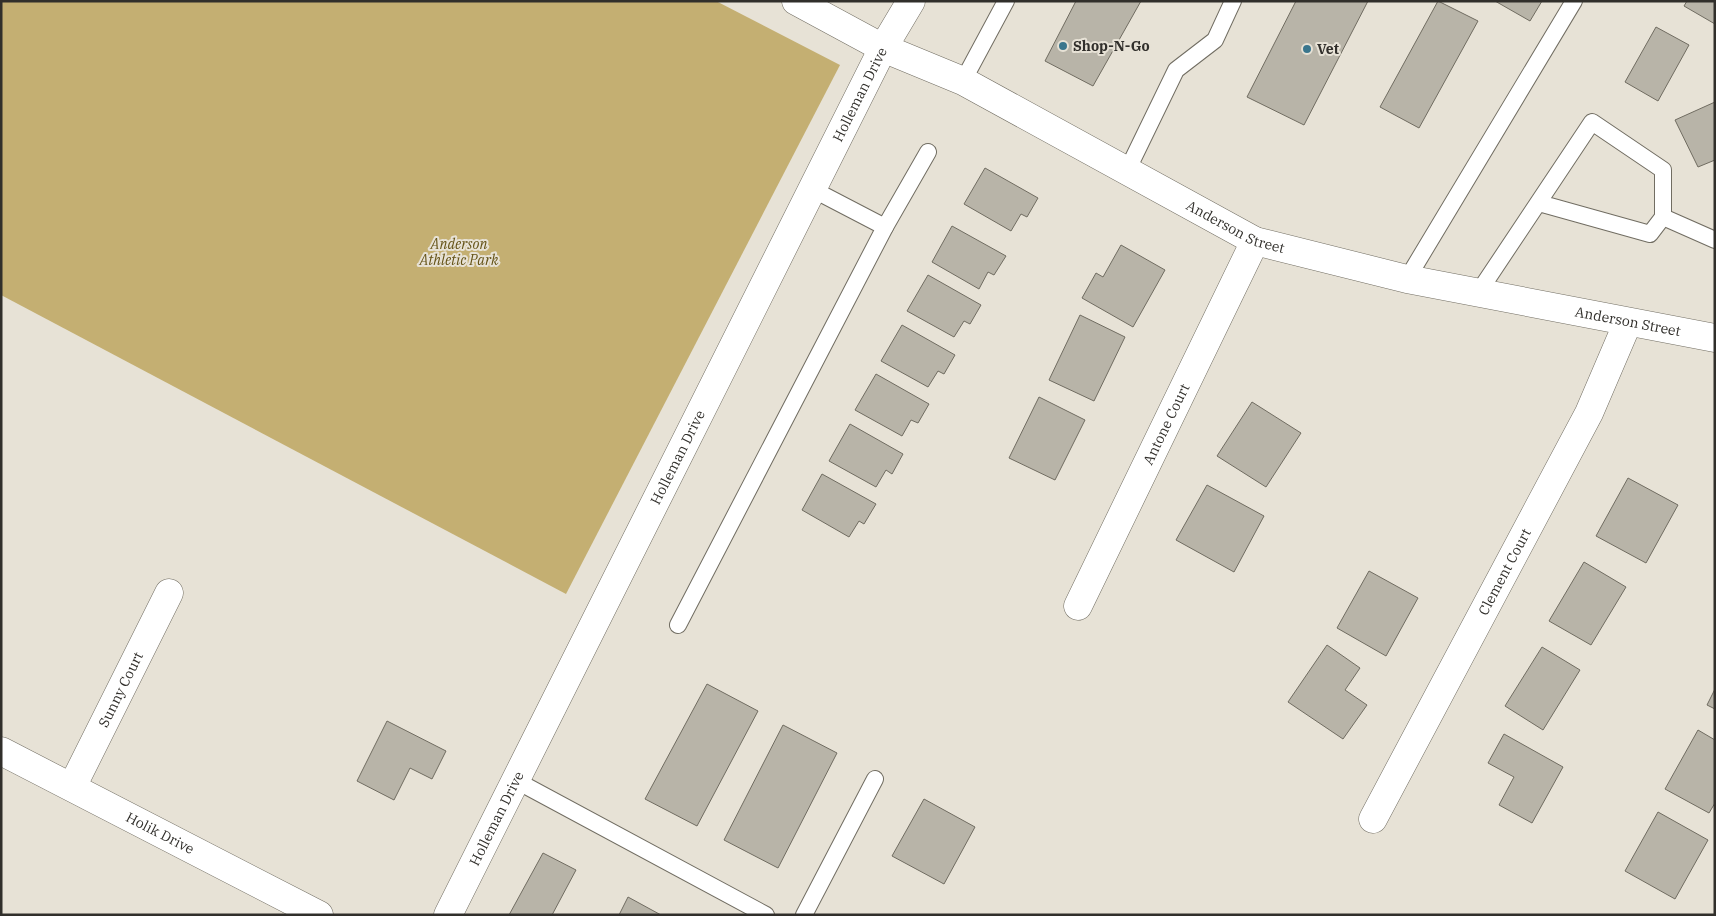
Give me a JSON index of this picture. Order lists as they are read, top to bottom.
{
  "streets": {
    "street": [
      "Holleman Drive",
      "Anderson Street",
      "Antone Court",
      "Clement Court",
      "Sunny Court",
      "Holik Drive"
    ]
  },
  "crossings": [
    ["Holleman Drive", "Anderson Street"],
    ["Anderson Street", "Antone Court"],
    ["Anderson Street", "Clement Court"],
    ["Sunny Court", "Holik Drive"]
  ],
  "parks": ["Anderson Athletic Park"],
  "places": ["Shop-N-Go", "Vet"]
}
